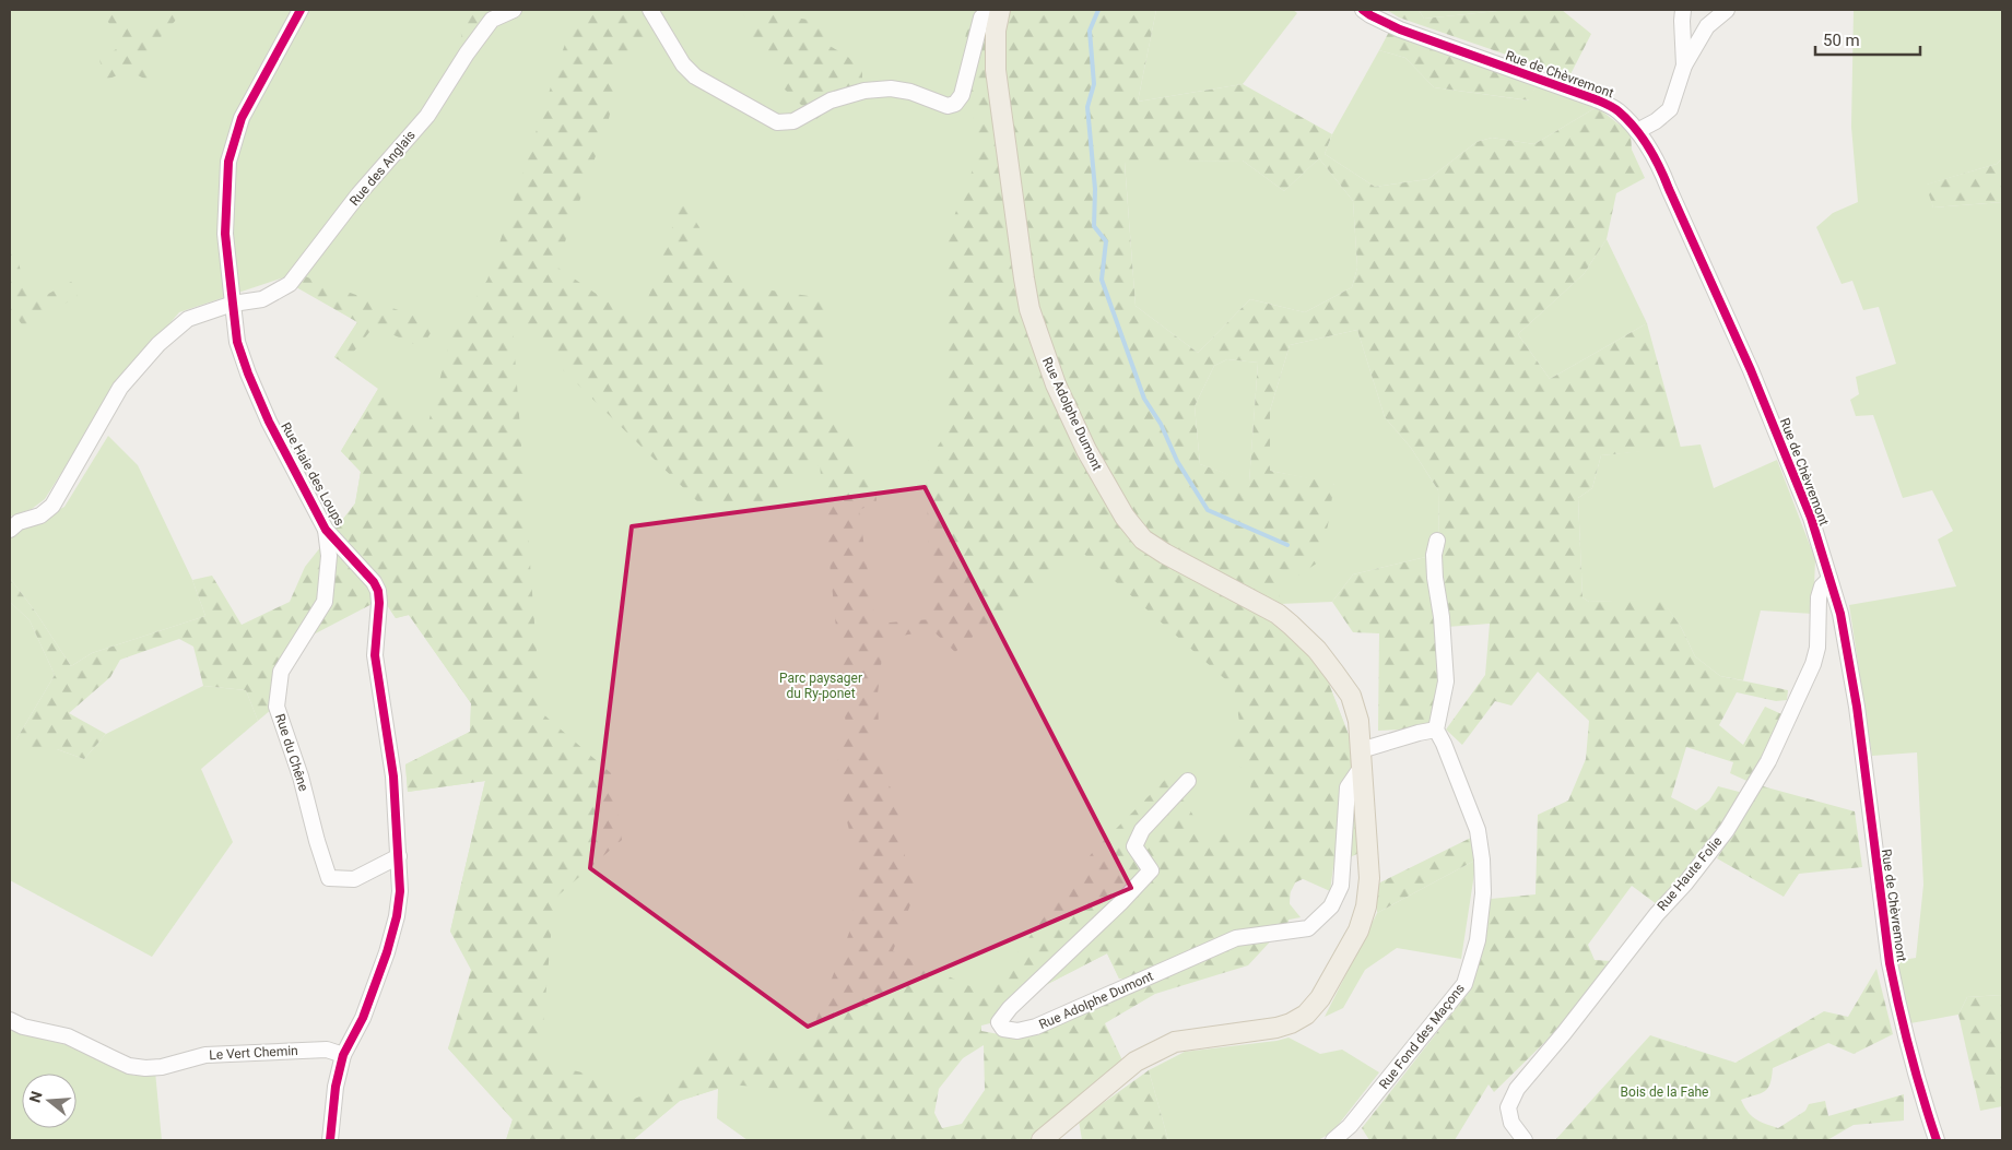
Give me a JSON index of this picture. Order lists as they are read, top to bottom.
{
  "streets": {
    "main road": ["Rue Adolphe Dumont"],
    "street": [
      "Rue de Chèvremont",
      "Rue des Anglais",
      "Rue Haie des Loups",
      "Rue du Chêne",
      "Rue Haute Folie",
      "Rue Fond des Maçons",
      "Le Vert Chemin"
    ]
  },
  "crossings": [
    ["Rue de Chèvremont", "Rue Haute Folie"],
    ["Rue des Anglais", "Rue Haie des Loups"],
    ["Rue Haie des Loups", "Rue du Chêne"],
    ["Rue Haie des Loups", "Le Vert Chemin"]
  ],
  "parks": ["Parc paysager du Ry-ponet", "Bois de la Fahe"],
  "scale_bar": "50 m",
  "north": "left"
}
